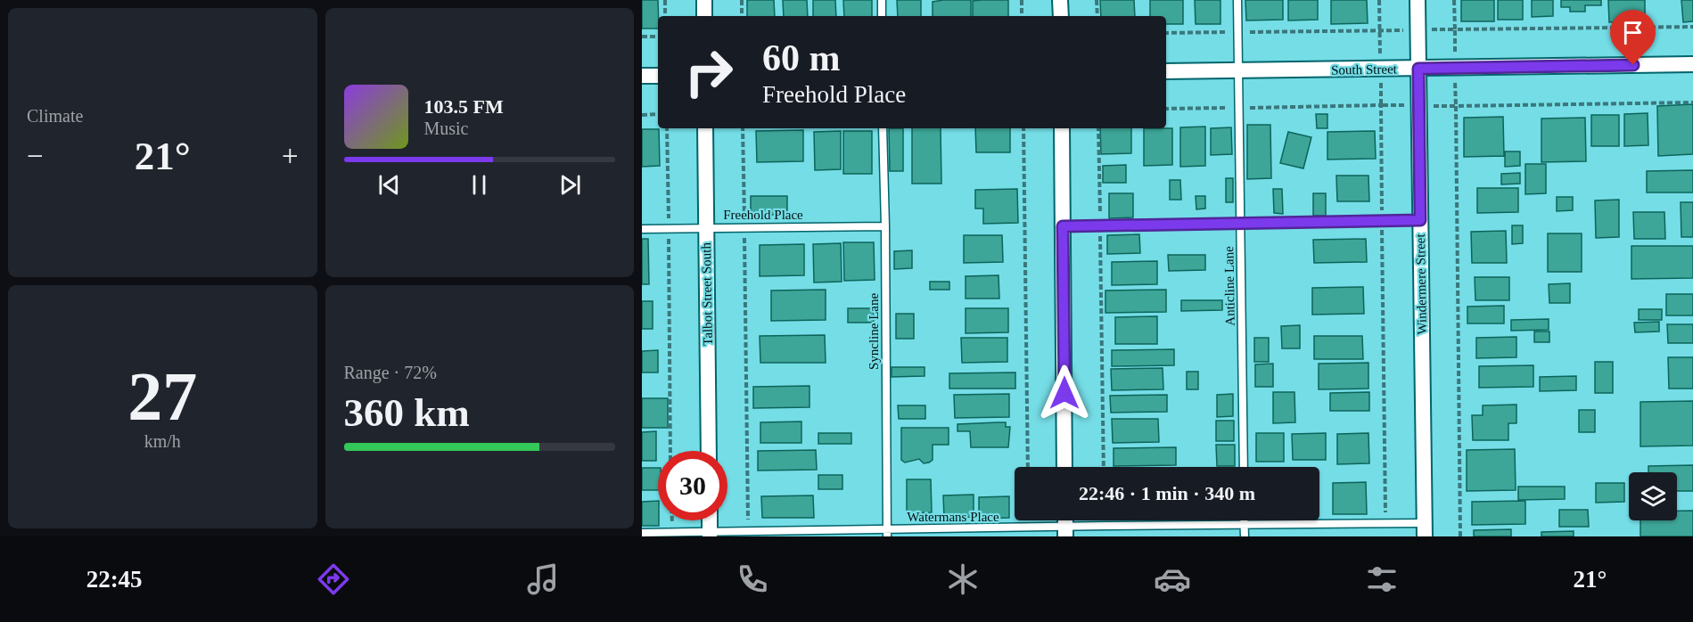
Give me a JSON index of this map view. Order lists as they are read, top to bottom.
{
  "streets": {
    "street": ["South Street", "Windermere Street", "Talbot Street South"],
    "lane": [
      "Freehold Place",
      "Anticline Lane",
      "Syncline Lane",
      "Watermans Place"
    ]
  },
  "crossings": [
    ["South Street", "Windermere Street"],
    ["South Street", "Anticline Lane"],
    ["Freehold Place", "Talbot Street South"],
    ["Freehold Place", "Syncline Lane"],
    ["Windermere Street", "Watermans Place"],
    ["Syncline Lane", "Watermans Place"]
  ],
  "page": {
    "tile": [
      "Climate",
      ["27", "km/h"],
      ["Range · 72%", "360 km"]
    ],
    "turn": ["60 m", "Freehold Place"],
    "song": ["103.5 FM", "Music"],
    "heat": ["−", "21°", "+"],
    "limit": "30",
    "trip": "22:46 · 1 min · 340 m",
    "tabs": ["22:45", "21°"]
  }
}
